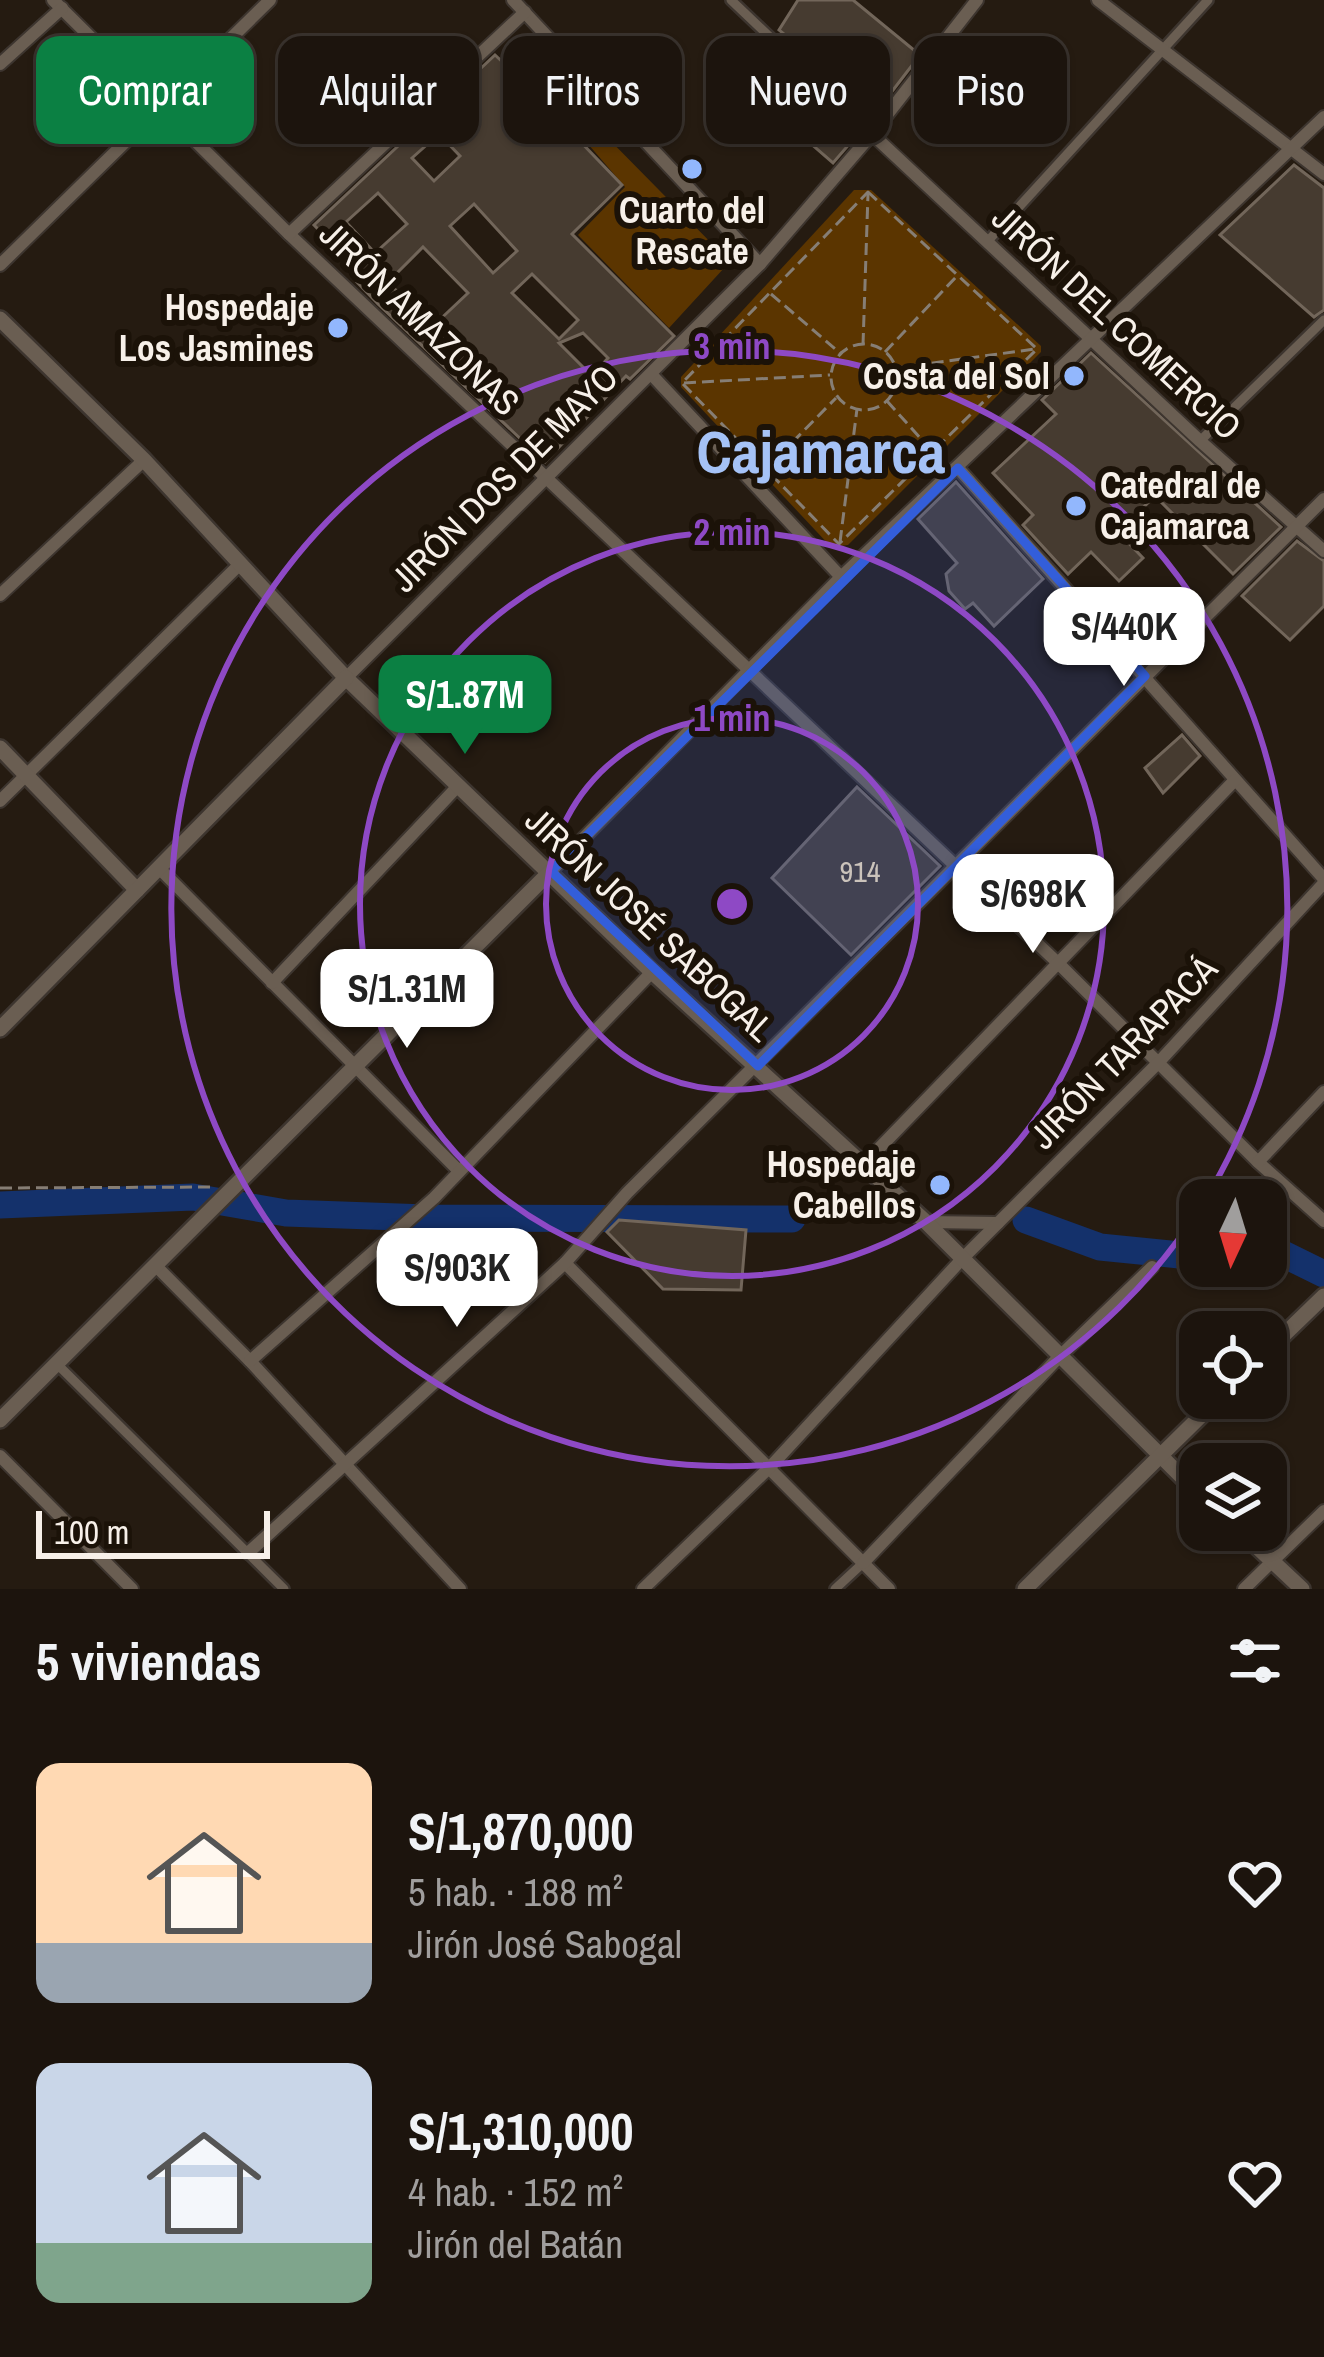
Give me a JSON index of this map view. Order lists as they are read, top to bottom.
{
  "streets": {
    "street": [
      "JIRÓN AMAZONAS",
      "JIRÓN DEL COMERCIO",
      "JIRÓN DOS DE MAYO",
      "JIRÓN JOSÉ SABOGAL",
      "JIRÓN TARAPACÁ"
    ]
  },
  "crossings": [
    ["JIRÓN AMAZONAS", "JIRÓN DOS DE MAYO"],
    ["JIRÓN AMAZONAS", "JIRÓN TARAPACÁ"],
    ["JIRÓN DOS DE MAYO", "JIRÓN JOSÉ SABOGAL"],
    ["JIRÓN JOSÉ SABOGAL", "JIRÓN TARAPACÁ"]
  ],
  "districts": ["Cajamarca"],
  "places": [
    "Cuarto del Rescate",
    "Hospedaje Los Jasmines",
    "Costa del Sol",
    "Catedral de Cajamarca",
    "Hospedaje Cabellos"
  ],
  "house_numbers": ["914"],
  "scale_bar": "100 m",
  "north": "bottom",
  "page": {
    "chip": [
      "Comprar",
      "Alquilar",
      "Filtros",
      "Nuevo",
      "Piso"
    ],
    "price": [
      "S/440K",
      "S/1.87M",
      "S/698K",
      "S/1.31M",
      "S/903K"
    ],
    "scale": "100 m",
    "heading": "5 viviendas",
    "list": [
      {
        "name": "S/1,870,000",
        "note": "5 hab. · 188 m² · Jirón José Sabogal"
      },
      {
        "name": "S/1,310,000",
        "note": "4 hab. · 152 m² · Jirón del Batán"
      }
    ]
  },
  "rings": ["3 min", "2 min", "1 min"]
}
